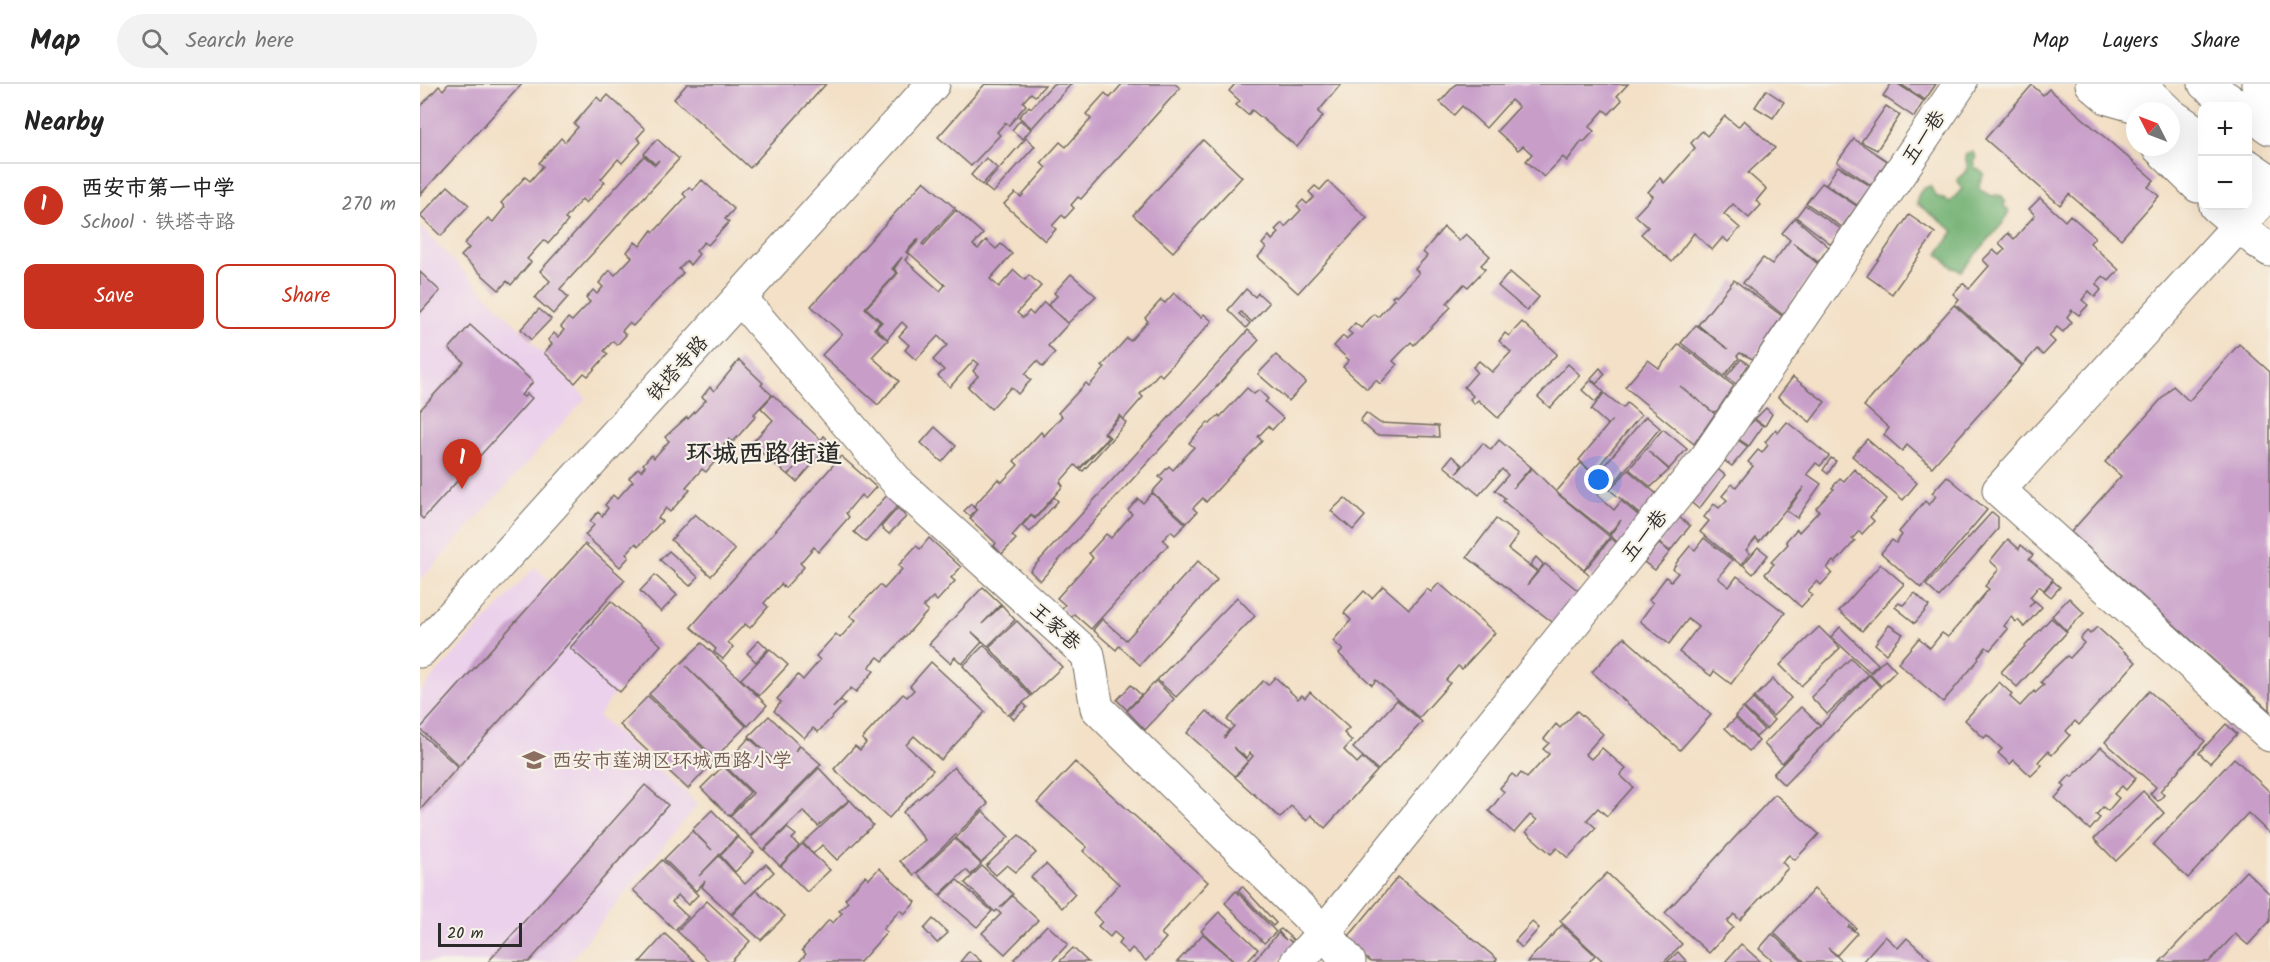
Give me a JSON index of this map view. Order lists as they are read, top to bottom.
{
  "streets": {
    "street": ["五一巷", "铁塔寺路", "王家巷"]
  },
  "crossings": [
    ["五一巷", "王家巷"],
    ["铁塔寺路", "王家巷"]
  ],
  "districts": ["环城西路街道"],
  "places": {
    "school or university": ["西安市莲湖区环城西路小学"]
  },
  "scale_bar": "20 m",
  "north": "top left",
  "page": {
    "header": "Map",
    "search": "Search here",
    "nav": ["Map", "Layers", "Share"],
    "heading": "Nearby",
    "map_buttons": ["+", "−"],
    "list": [
      {
        "mark": "1",
        "name": "西安市第一中学",
        "note": "School · 铁塔寺路",
        "value": "270 m"
      }
    ],
    "buttons": ["Save", "Share"],
    "pins": "1",
    "scale": "20 m"
  }
}
